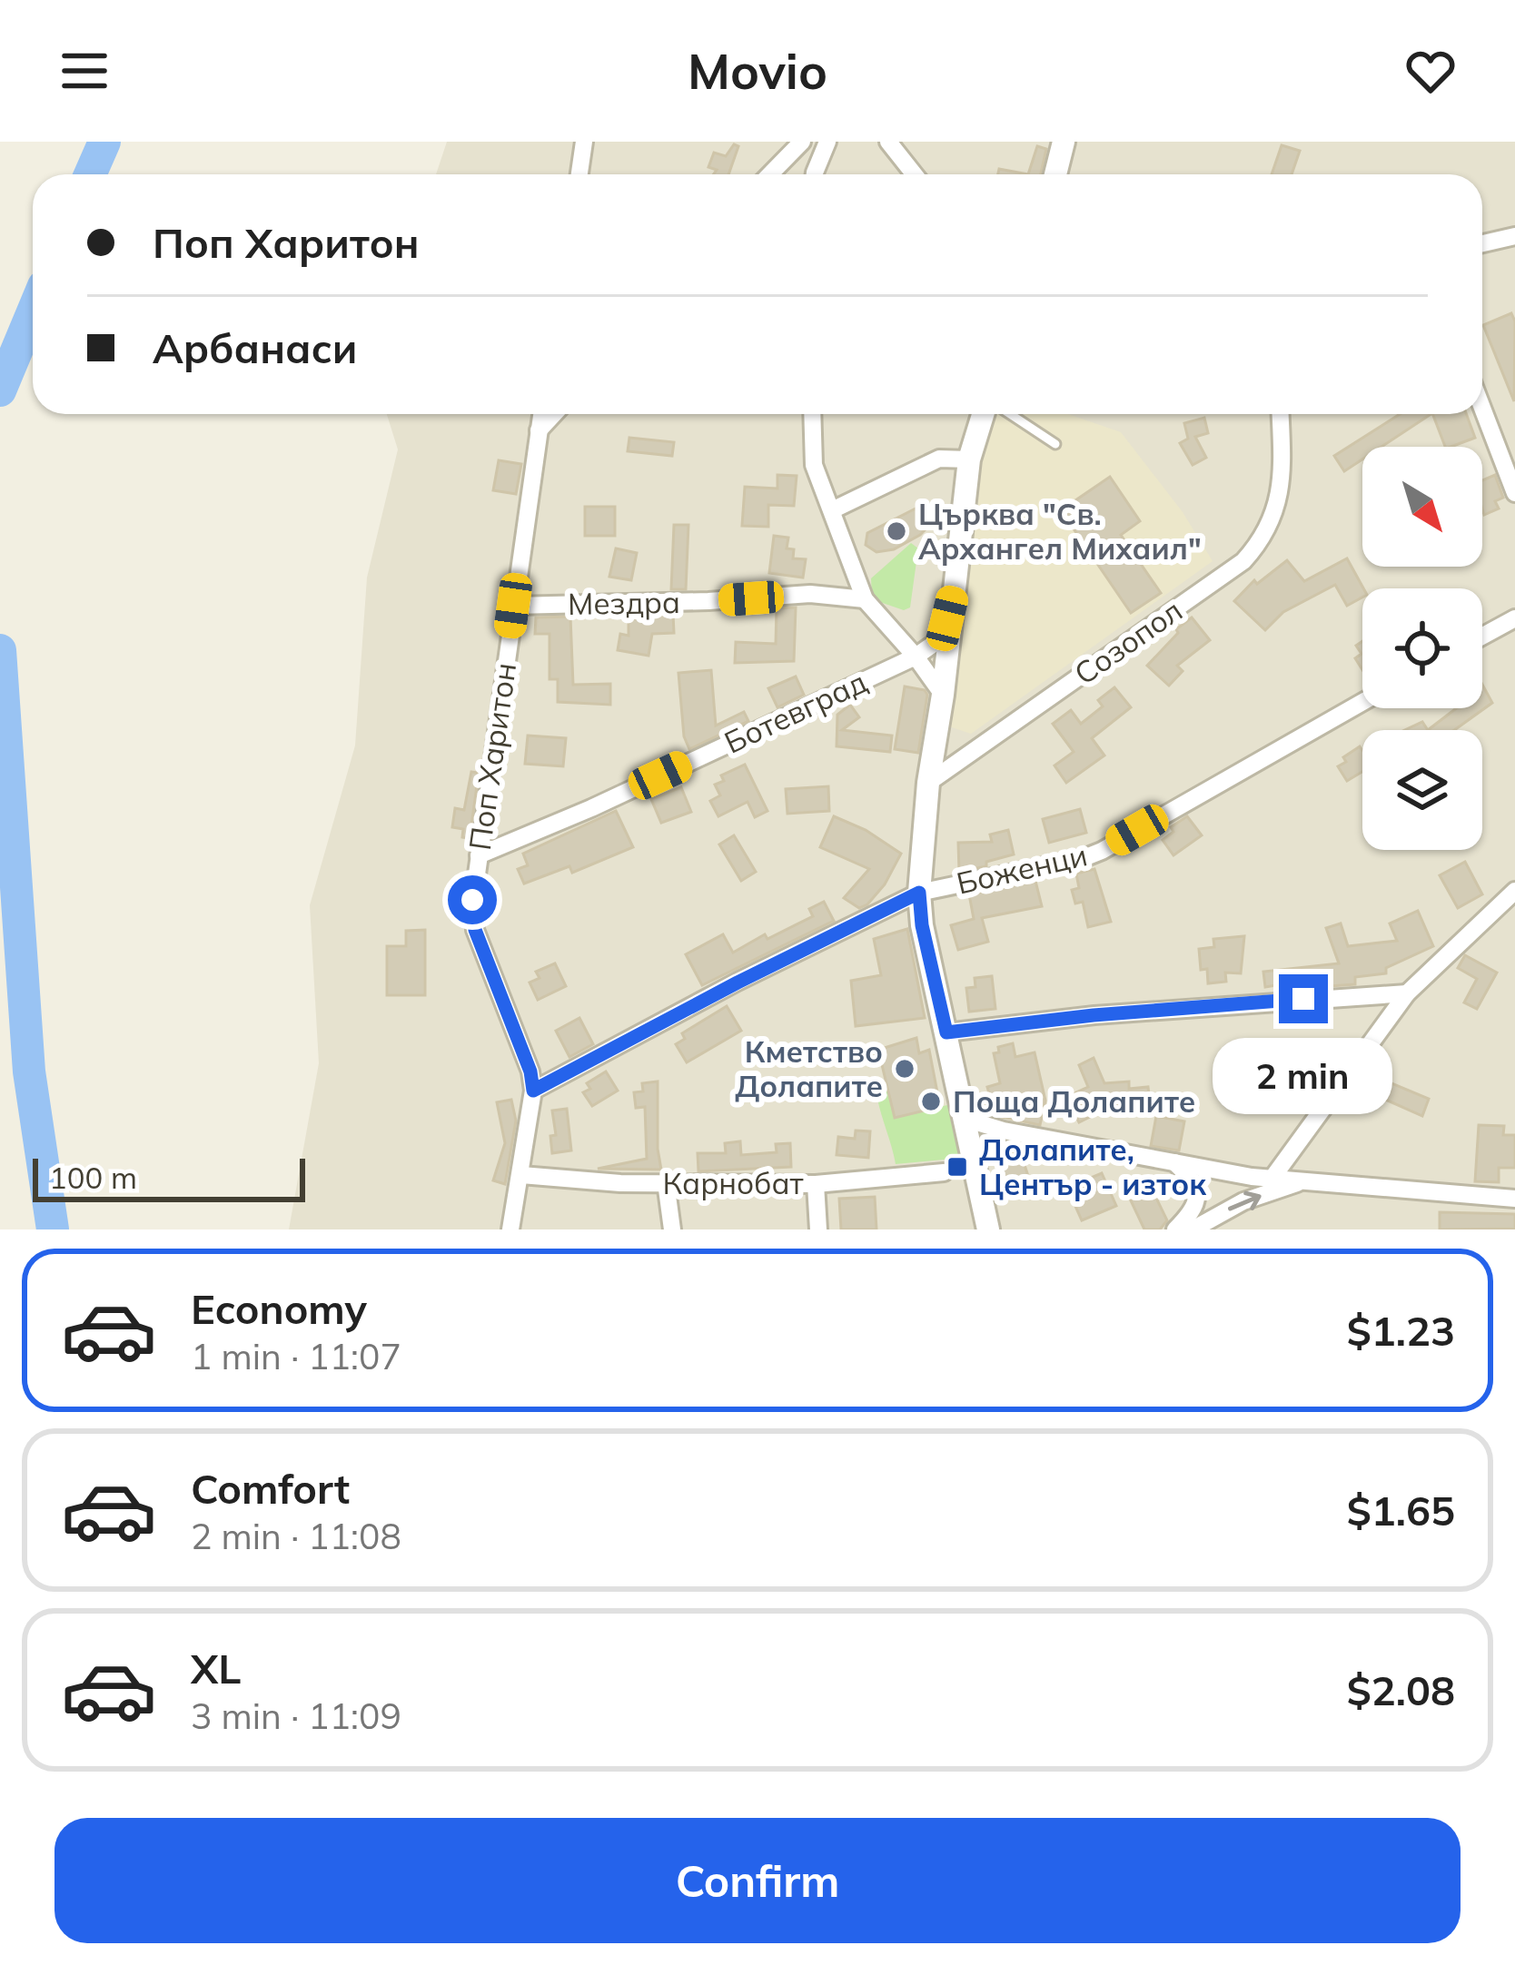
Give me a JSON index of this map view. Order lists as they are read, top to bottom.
{
  "streets": {
    "street": [
      "Мездра",
      "Созопол",
      "Ботевград",
      "Поп Харитон",
      "Боженци",
      "Карнобат"
    ]
  },
  "crossings": [
    ["Мездра", "Поп Харитон"],
    ["Ботевград", "Поп Харитон"],
    ["Поп Харитон", "Боженци"],
    ["Поп Харитон", "Карнобат"]
  ],
  "places": {
    "other": ["Църква \"Св. Архангел Михаил\"", "Кметство Долапите", "Поща Долапите"],
    "transit": ["Долапите, Център - изток"]
  },
  "scale_bar": "100 m",
  "north": "bottom right",
  "page": {
    "header": "Movio",
    "banner": ["Поп Харитон", "Арбанаси"],
    "bubble": "2 min",
    "scale": "100 m",
    "list": [
      {
        "name": "Economy",
        "note": "1 min · 11:07",
        "value": "$1.23"
      },
      {
        "name": "Comfort",
        "note": "2 min · 11:08",
        "value": "$1.65"
      },
      {
        "name": "XL",
        "note": "3 min · 11:09",
        "value": "$2.08"
      }
    ],
    "buttons": "Confirm"
  }
}
